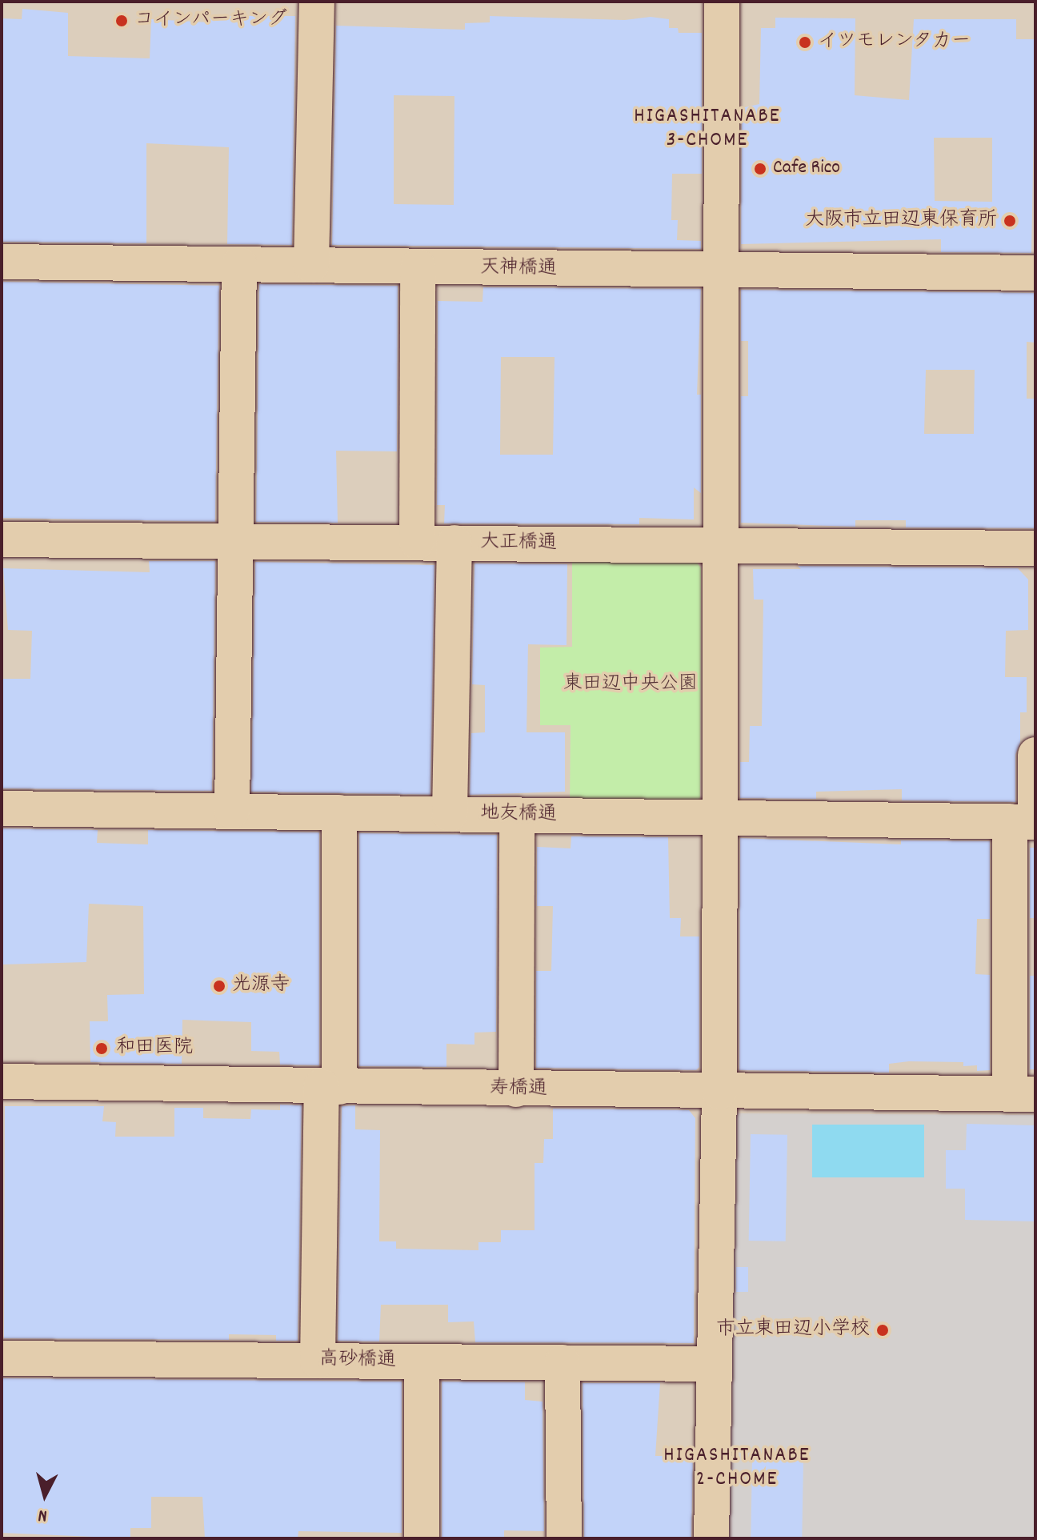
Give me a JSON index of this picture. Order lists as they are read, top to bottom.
{
  "streets": {
    "street": [
      "天神橋通",
      "大正橋通",
      "地友橋通",
      "寿橋通",
      "高砂橋通"
    ]
  },
  "districts": ["HIGASHITANABE 3-CHOME", "HIGASHITANABE 2-CHOME"],
  "parks": ["東田辺中央公園"],
  "places": [
    "コインパーキング",
    "イツモレンタカー",
    "Cafe Rico",
    "大阪市立田辺東保育所",
    "光源寺",
    "和田医院",
    "市立東田辺小学校"
  ],
  "north": "bottom"
}
